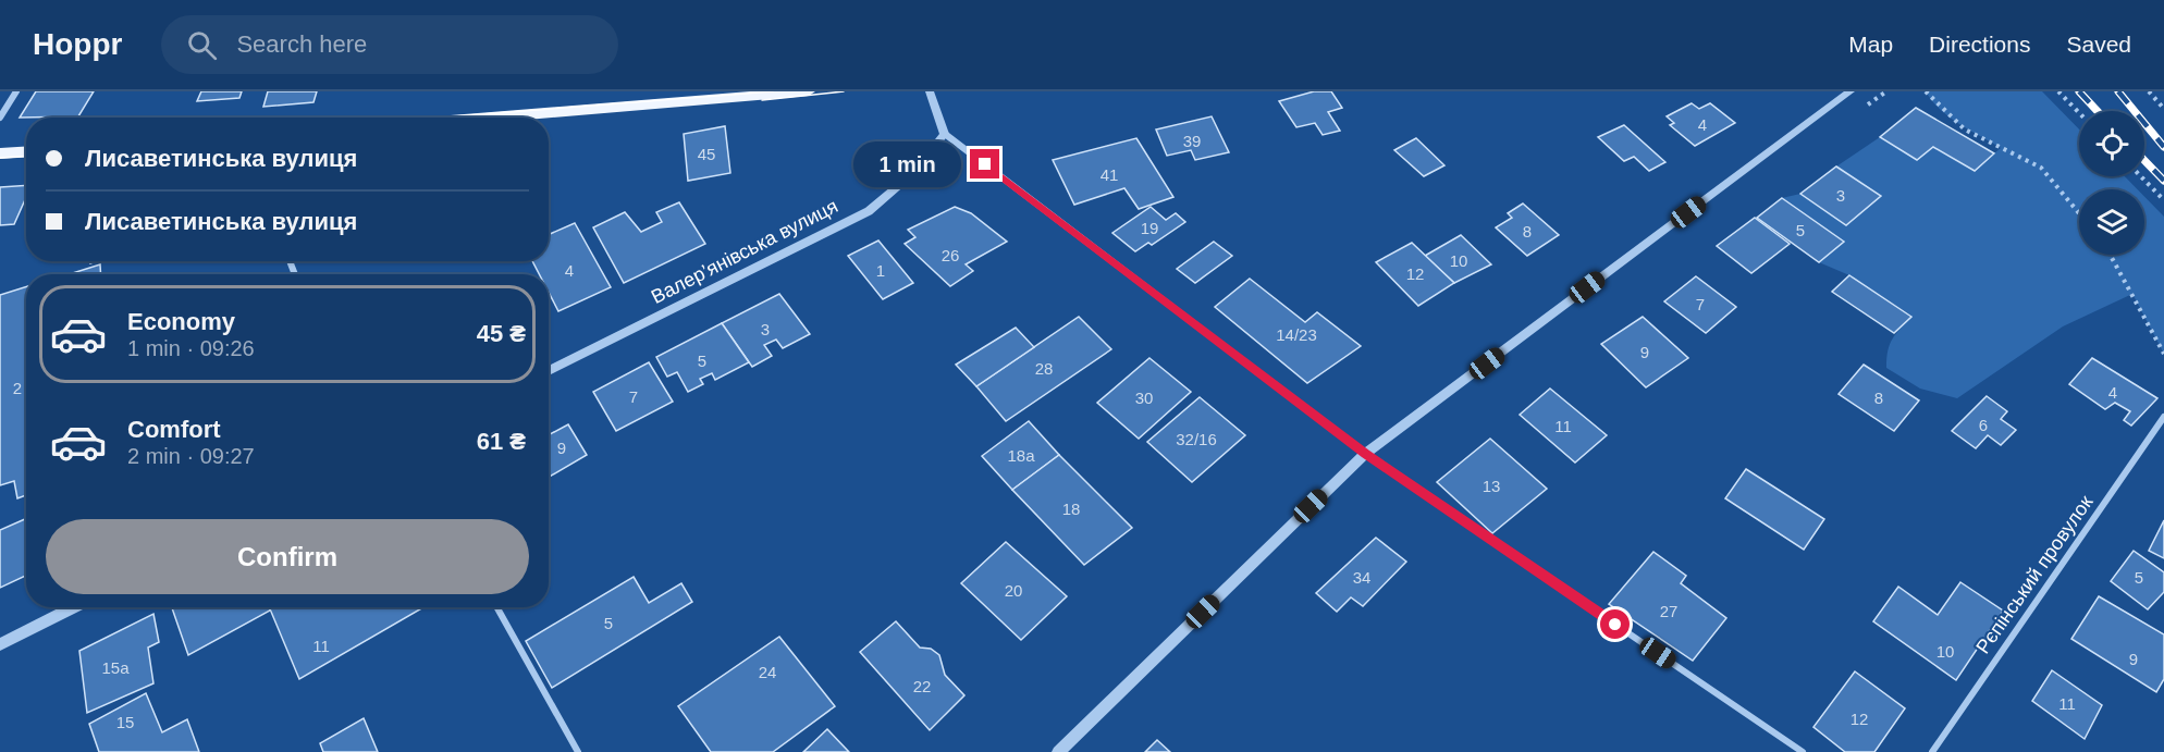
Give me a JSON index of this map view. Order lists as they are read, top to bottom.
{
  "streets": {
    "street": ["Валер’янівська вулиця", "Рєпінський провулок"]
  },
  "house_numbers": [
    "4",
    "39",
    "45",
    "41",
    "3",
    "19",
    "5",
    "8",
    "26",
    "10",
    "4",
    "1",
    "12",
    "7",
    "3",
    "14/23",
    "9",
    "5",
    "28",
    "2",
    "4",
    "7",
    "30",
    "8",
    "6",
    "11",
    "32/16",
    "9",
    "18а",
    "13",
    "18",
    "34",
    "5",
    "20",
    "27",
    "5",
    "11",
    "10",
    "9",
    "15а",
    "24",
    "22",
    "11",
    "12",
    "15"
  ],
  "page": {
    "header": "Hoppr",
    "search": "Search here",
    "nav": ["Map", "Directions", "Saved"],
    "banner": ["Лисаветинська вулиця", "Лисаветинська вулиця"],
    "bubble": "1 min",
    "list": [
      {
        "name": "Economy",
        "note": "1 min · 09:26",
        "value": "45 ₴"
      },
      {
        "name": "Comfort",
        "note": "2 min · 09:27",
        "value": "61 ₴"
      }
    ],
    "buttons": "Confirm"
  }
}
